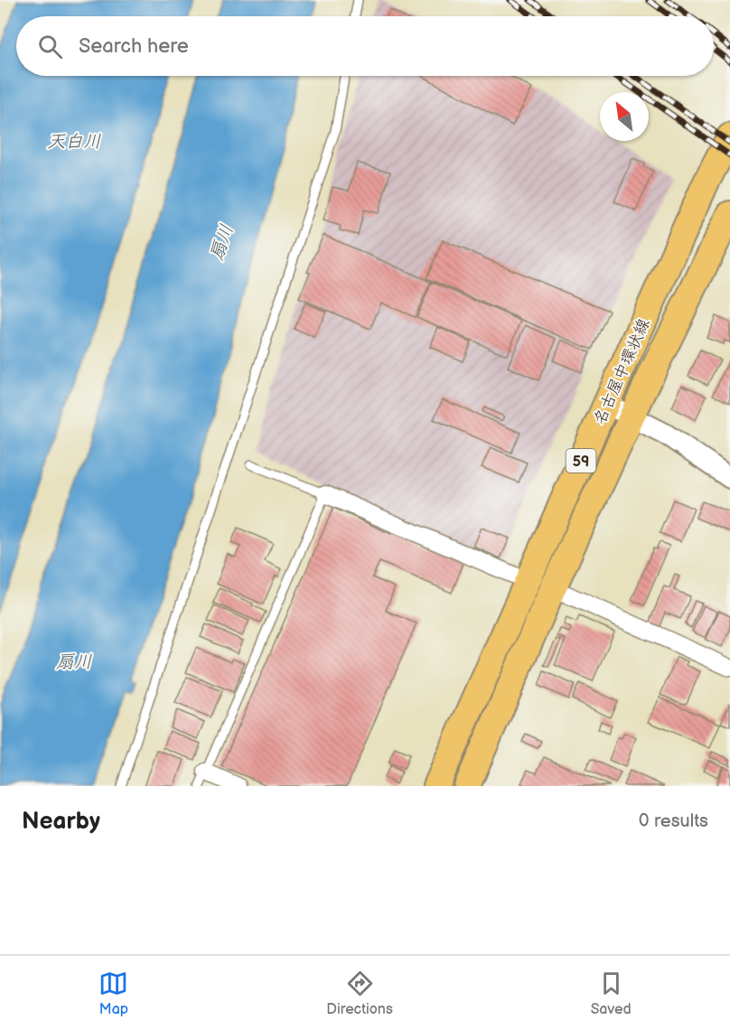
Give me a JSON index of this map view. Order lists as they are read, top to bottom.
{
  "streets": {
    "main road": ["名古屋中環状線", "59"]
  },
  "water": ["天白川", "扇川"],
  "north": "top left",
  "page": {
    "search": "Search here",
    "heading": ["Nearby", "0 results"],
    "nav": ["Map", "Directions", "Saved"]
  }
}
